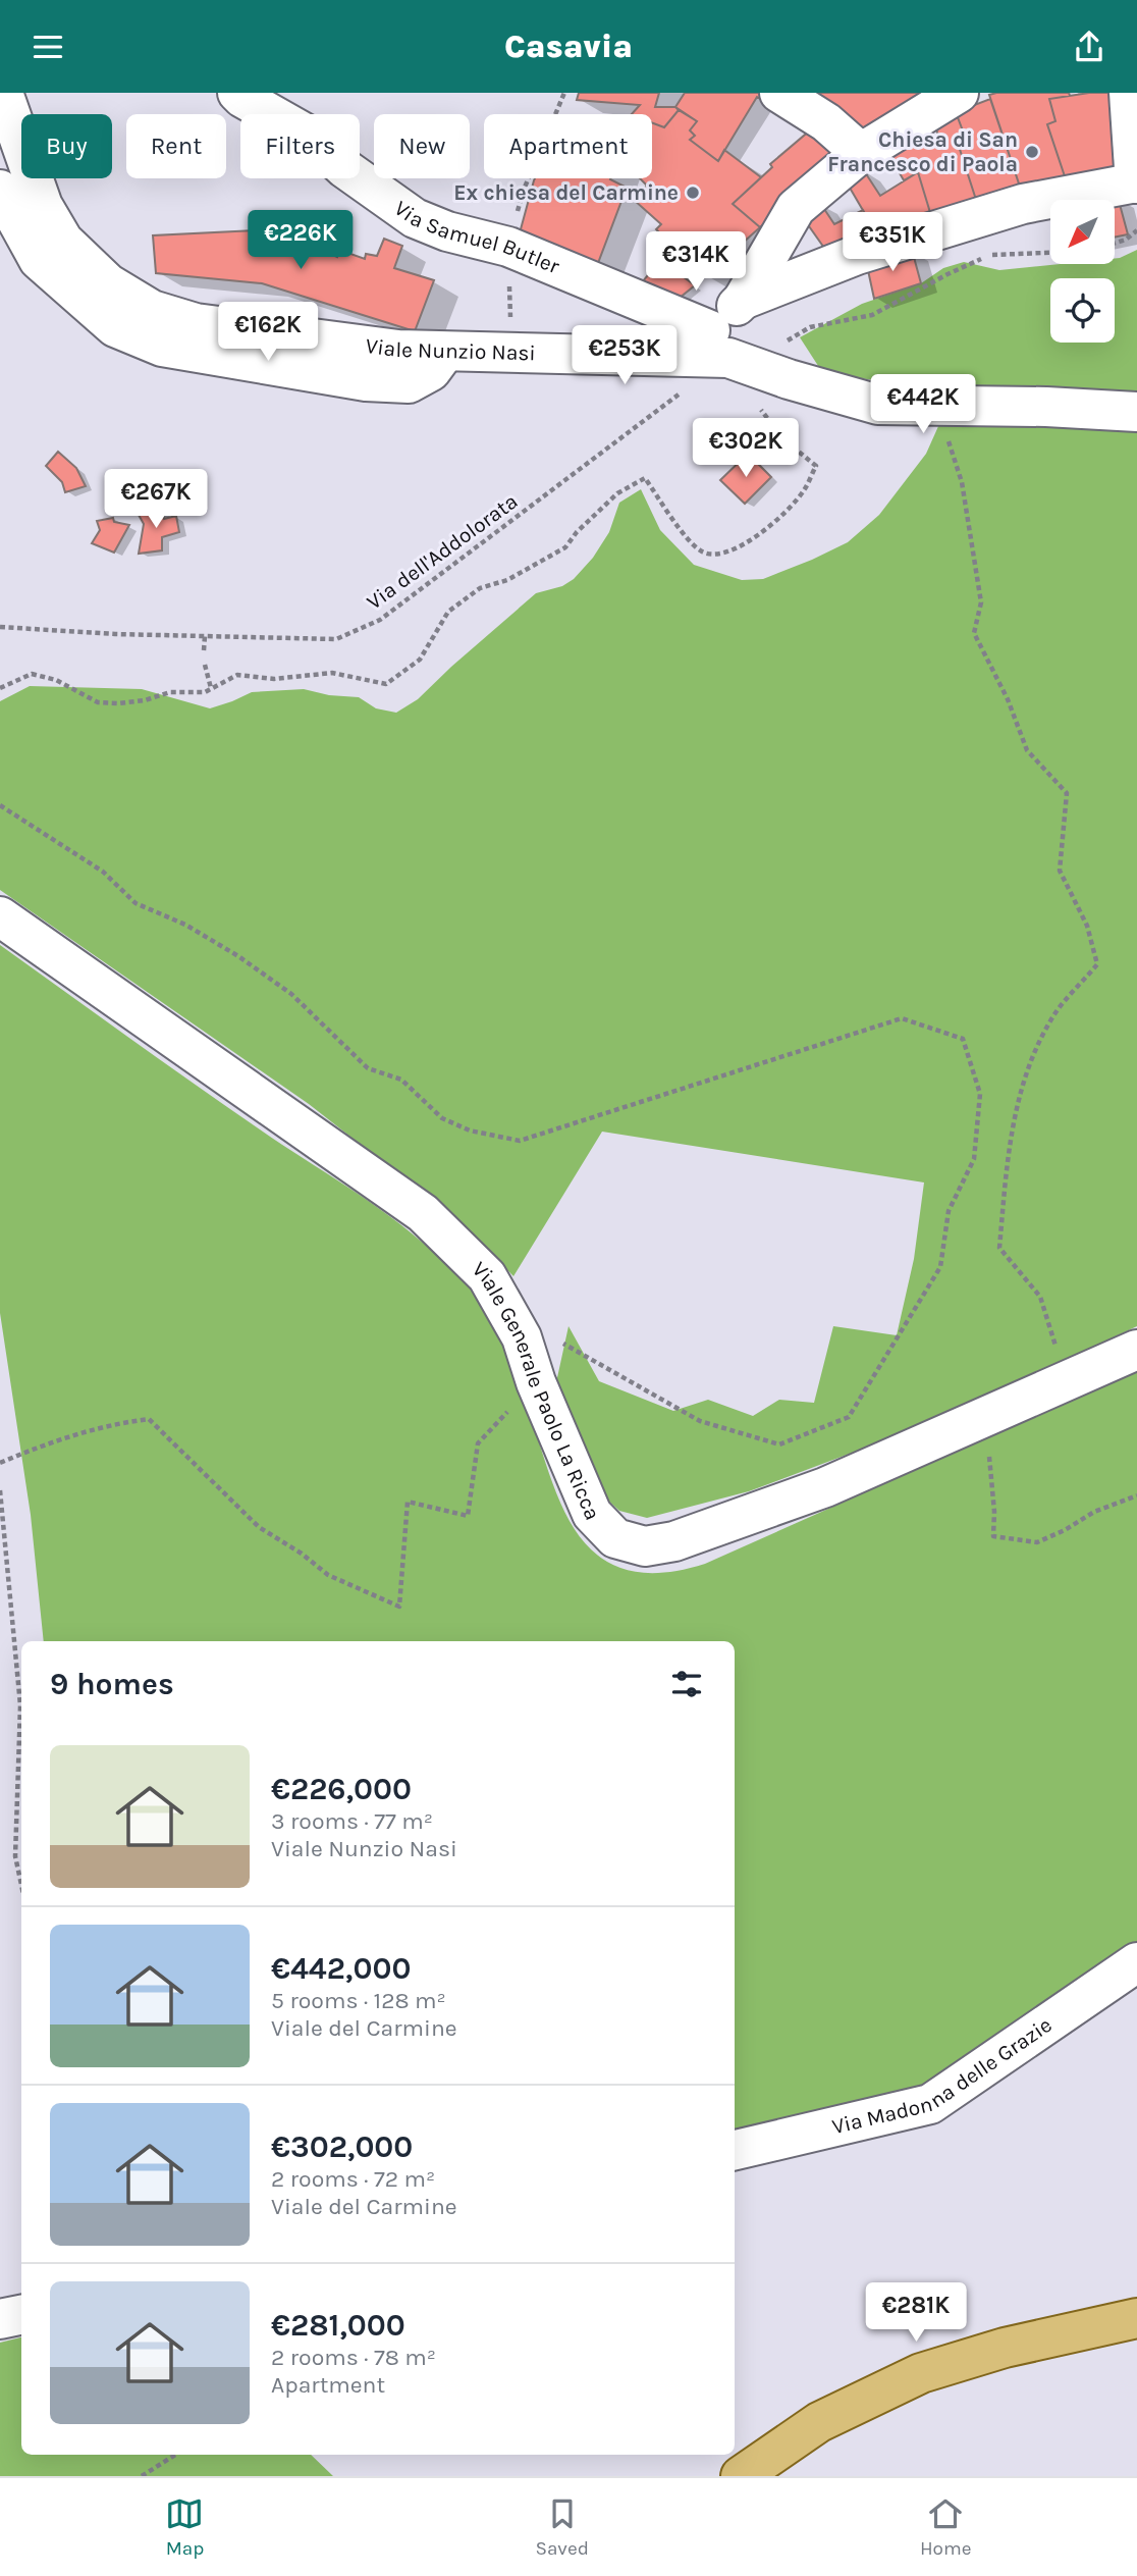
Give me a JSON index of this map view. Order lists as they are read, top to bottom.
{
  "streets": {
    "street": [
      "Via Samuel Butler",
      "Viale Nunzio Nasi",
      "Viale Generale Paolo La Ricca",
      "Via Madonna delle Grazie"
    ],
    "path": ["Via dell'Addolorata"]
  },
  "crossings": [
    ["Via Samuel Butler", "Viale Nunzio Nasi"],
    ["Via Samuel Butler", "Via dell'Addolorata"],
    ["Viale Nunzio Nasi", "Via dell'Addolorata"]
  ],
  "places": ["Chiesa di San Francesco di Paola", "Ex chiesa del Carmine"],
  "north": "bottom left",
  "page": {
    "header": "Casavia",
    "chip": [
      "Buy",
      "Rent",
      "Filters",
      "New",
      "Apartment"
    ],
    "price": [
      "€226K",
      "€351K",
      "€314K",
      "€162K",
      "€253K",
      "€442K",
      "€302K",
      "€267K",
      "€281K"
    ],
    "heading": "9 homes",
    "list": [
      {
        "name": "€226,000",
        "note": "3 rooms · 77 m² · Viale Nunzio Nasi"
      },
      {
        "name": "€442,000",
        "note": "5 rooms · 128 m² · Viale del Carmine"
      },
      {
        "name": "€302,000",
        "note": "2 rooms · 72 m² · Viale del Carmine"
      },
      {
        "name": "€281,000",
        "note": "2 rooms · 78 m² · Apartment"
      }
    ],
    "tabs": ["Map", "Saved", "Home"]
  }
}
